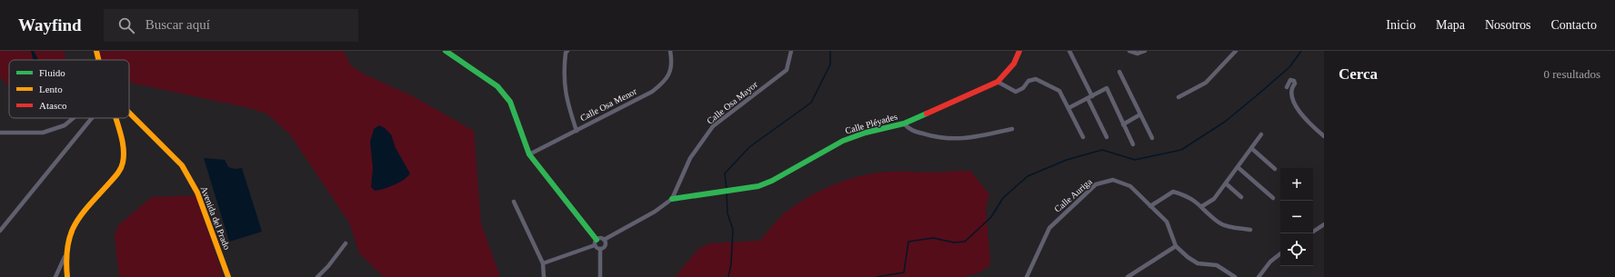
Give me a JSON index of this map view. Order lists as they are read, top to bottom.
{
  "streets": {
    "street": [
      "Calle Osa Mayor",
      "Calle Osa Menor",
      "Calle Pléyades",
      "Calle Auriga",
      "Avenida del Prado"
    ]
  },
  "crossings": [
    ["Calle Osa Mayor", "Calle Pléyades"]
  ],
  "legend": ["Fluido", "Lento", "Atasco"],
  "page": {
    "header": "Wayfind",
    "search": "Buscar aquí",
    "nav": [
      "Inicio",
      "Mapa",
      "Nosotros",
      "Contacto"
    ],
    "heading": ["Cerca", "0 resultados"],
    "map_buttons": ["+", "−"]
  }
}
